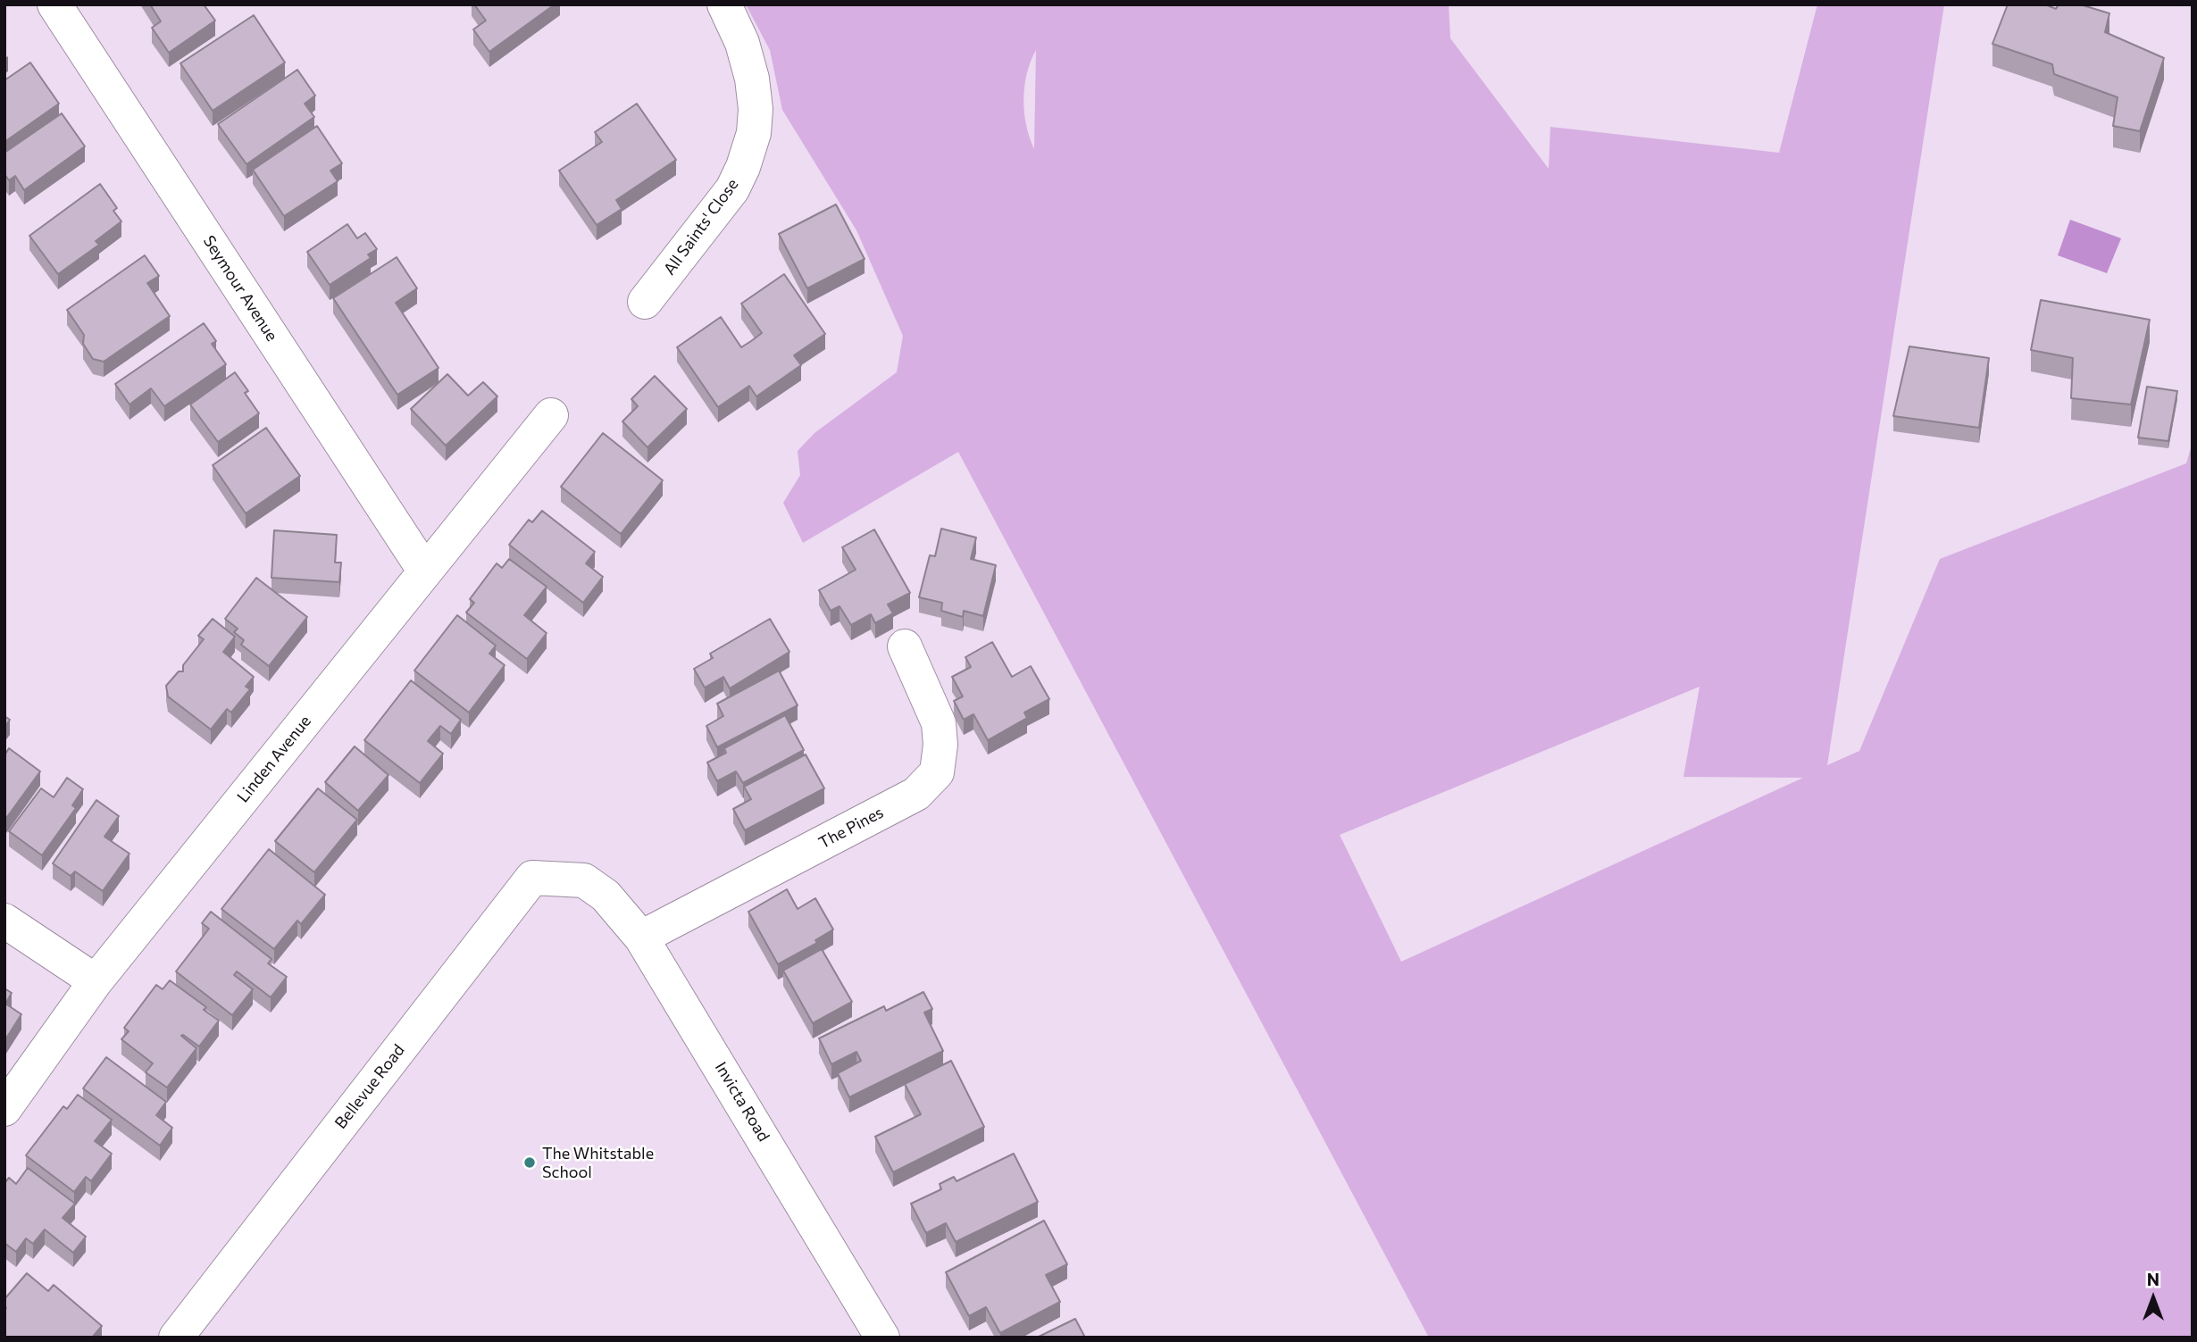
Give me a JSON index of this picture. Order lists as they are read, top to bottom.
{
  "streets": {
    "street": [
      "All Saints' Close",
      "Seymour Avenue",
      "Linden Avenue",
      "The Pines",
      "Bellevue Road",
      "Invicta Road"
    ]
  },
  "crossings": [
    ["Seymour Avenue", "Linden Avenue"],
    ["The Pines", "Invicta Road"],
    ["Bellevue Road", "Invicta Road"]
  ],
  "places": ["The Whitstable School"],
  "north": "top"
}
